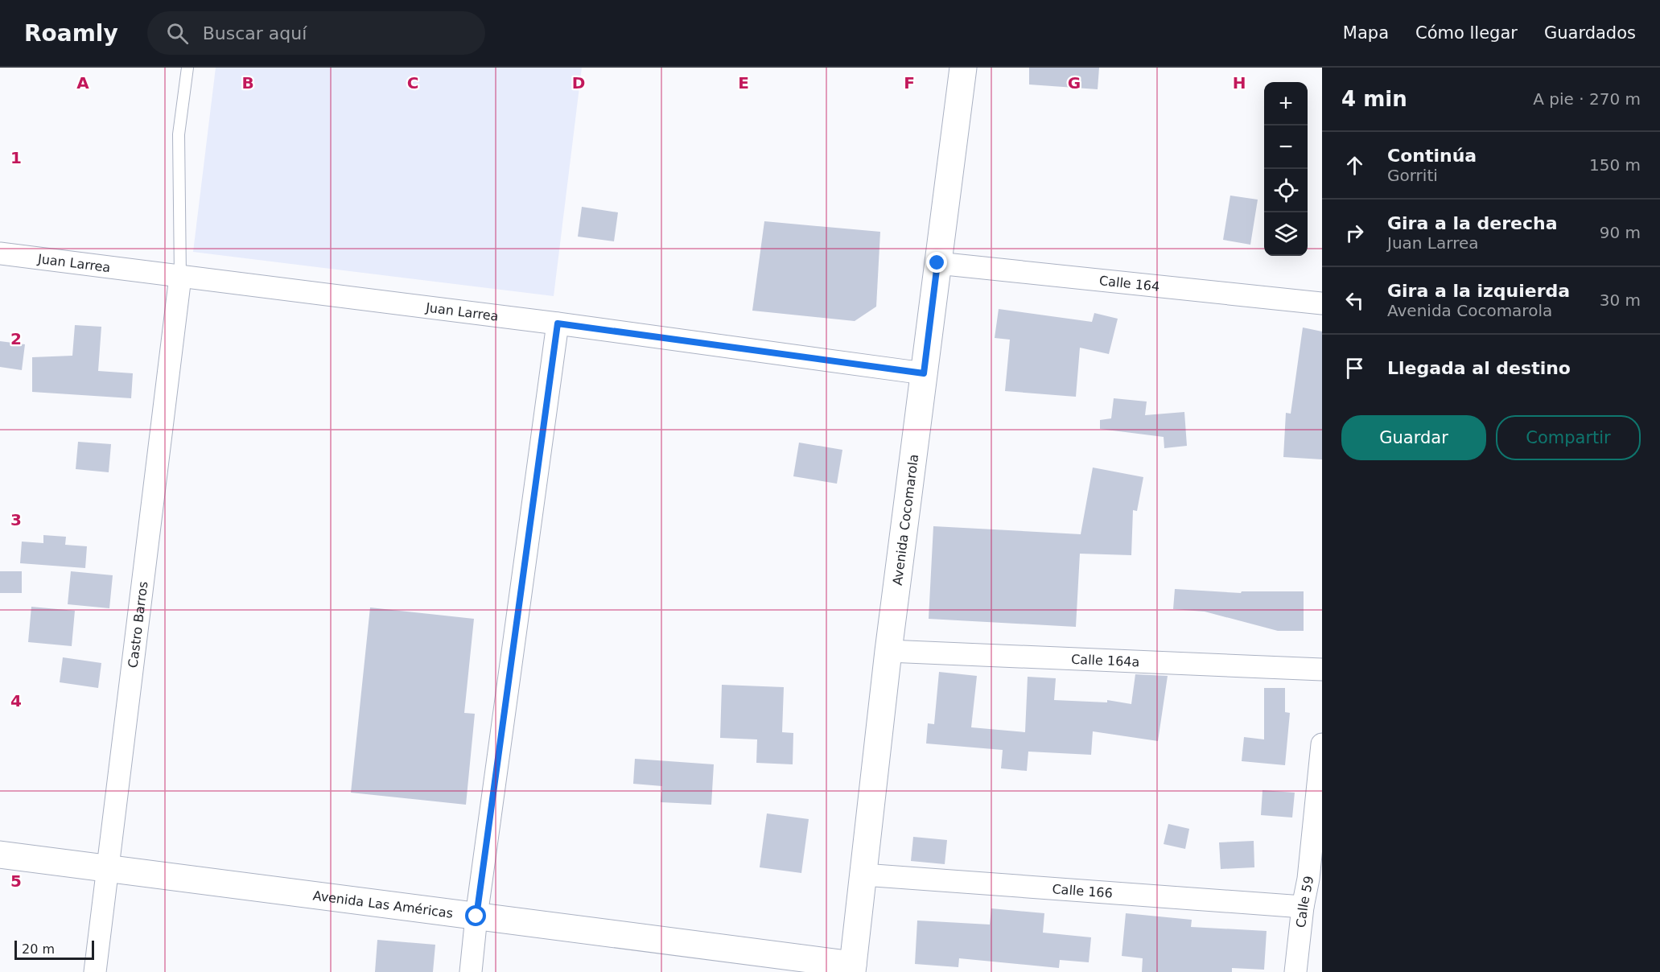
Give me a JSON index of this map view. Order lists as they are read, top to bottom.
{
  "streets": {
    "main road": ["Avenida Cocomarola", "Avenida Las Américas"],
    "street": [
      "Juan Larrea",
      "Calle 164",
      "Castro Barros",
      "Calle 164a",
      "Calle 166",
      "Calle 59"
    ]
  },
  "crossings": [
    ["Juan Larrea", "Avenida Cocomarola"],
    ["Juan Larrea", "Castro Barros"],
    ["Calle 164", "Avenida Cocomarola"],
    ["Avenida Cocomarola", "Calle 164a"],
    ["Avenida Cocomarola", "Calle 166"],
    ["Avenida Cocomarola", "Avenida Las Américas"],
    ["Castro Barros", "Avenida Las Américas"],
    ["Calle 166", "Calle 59"]
  ],
  "scale_bar": "20 m",
  "page": {
    "header": "Roamly",
    "search": "Buscar aquí",
    "nav": ["Mapa", "Cómo llegar", "Guardados"],
    "heading": ["4 min", "A pie · 270 m"],
    "map_buttons": ["+", "−"],
    "list": [
      ["Continúa", "Gorriti", "150 m"],
      ["Gira a la derecha", "Juan Larrea", "90 m"],
      ["Gira a la izquierda", "Avenida Cocomarola", "30 m"],
      "Llegada al destino"
    ],
    "buttons": ["Guardar", "Compartir"],
    "scale": "20 m"
  },
  "grid": {
    "columns": [
      "A",
      "B",
      "C",
      "D",
      "E",
      "F",
      "G",
      "H"
    ],
    "rows": [
      "1",
      "2",
      "3",
      "4",
      "5"
    ]
  }
}
